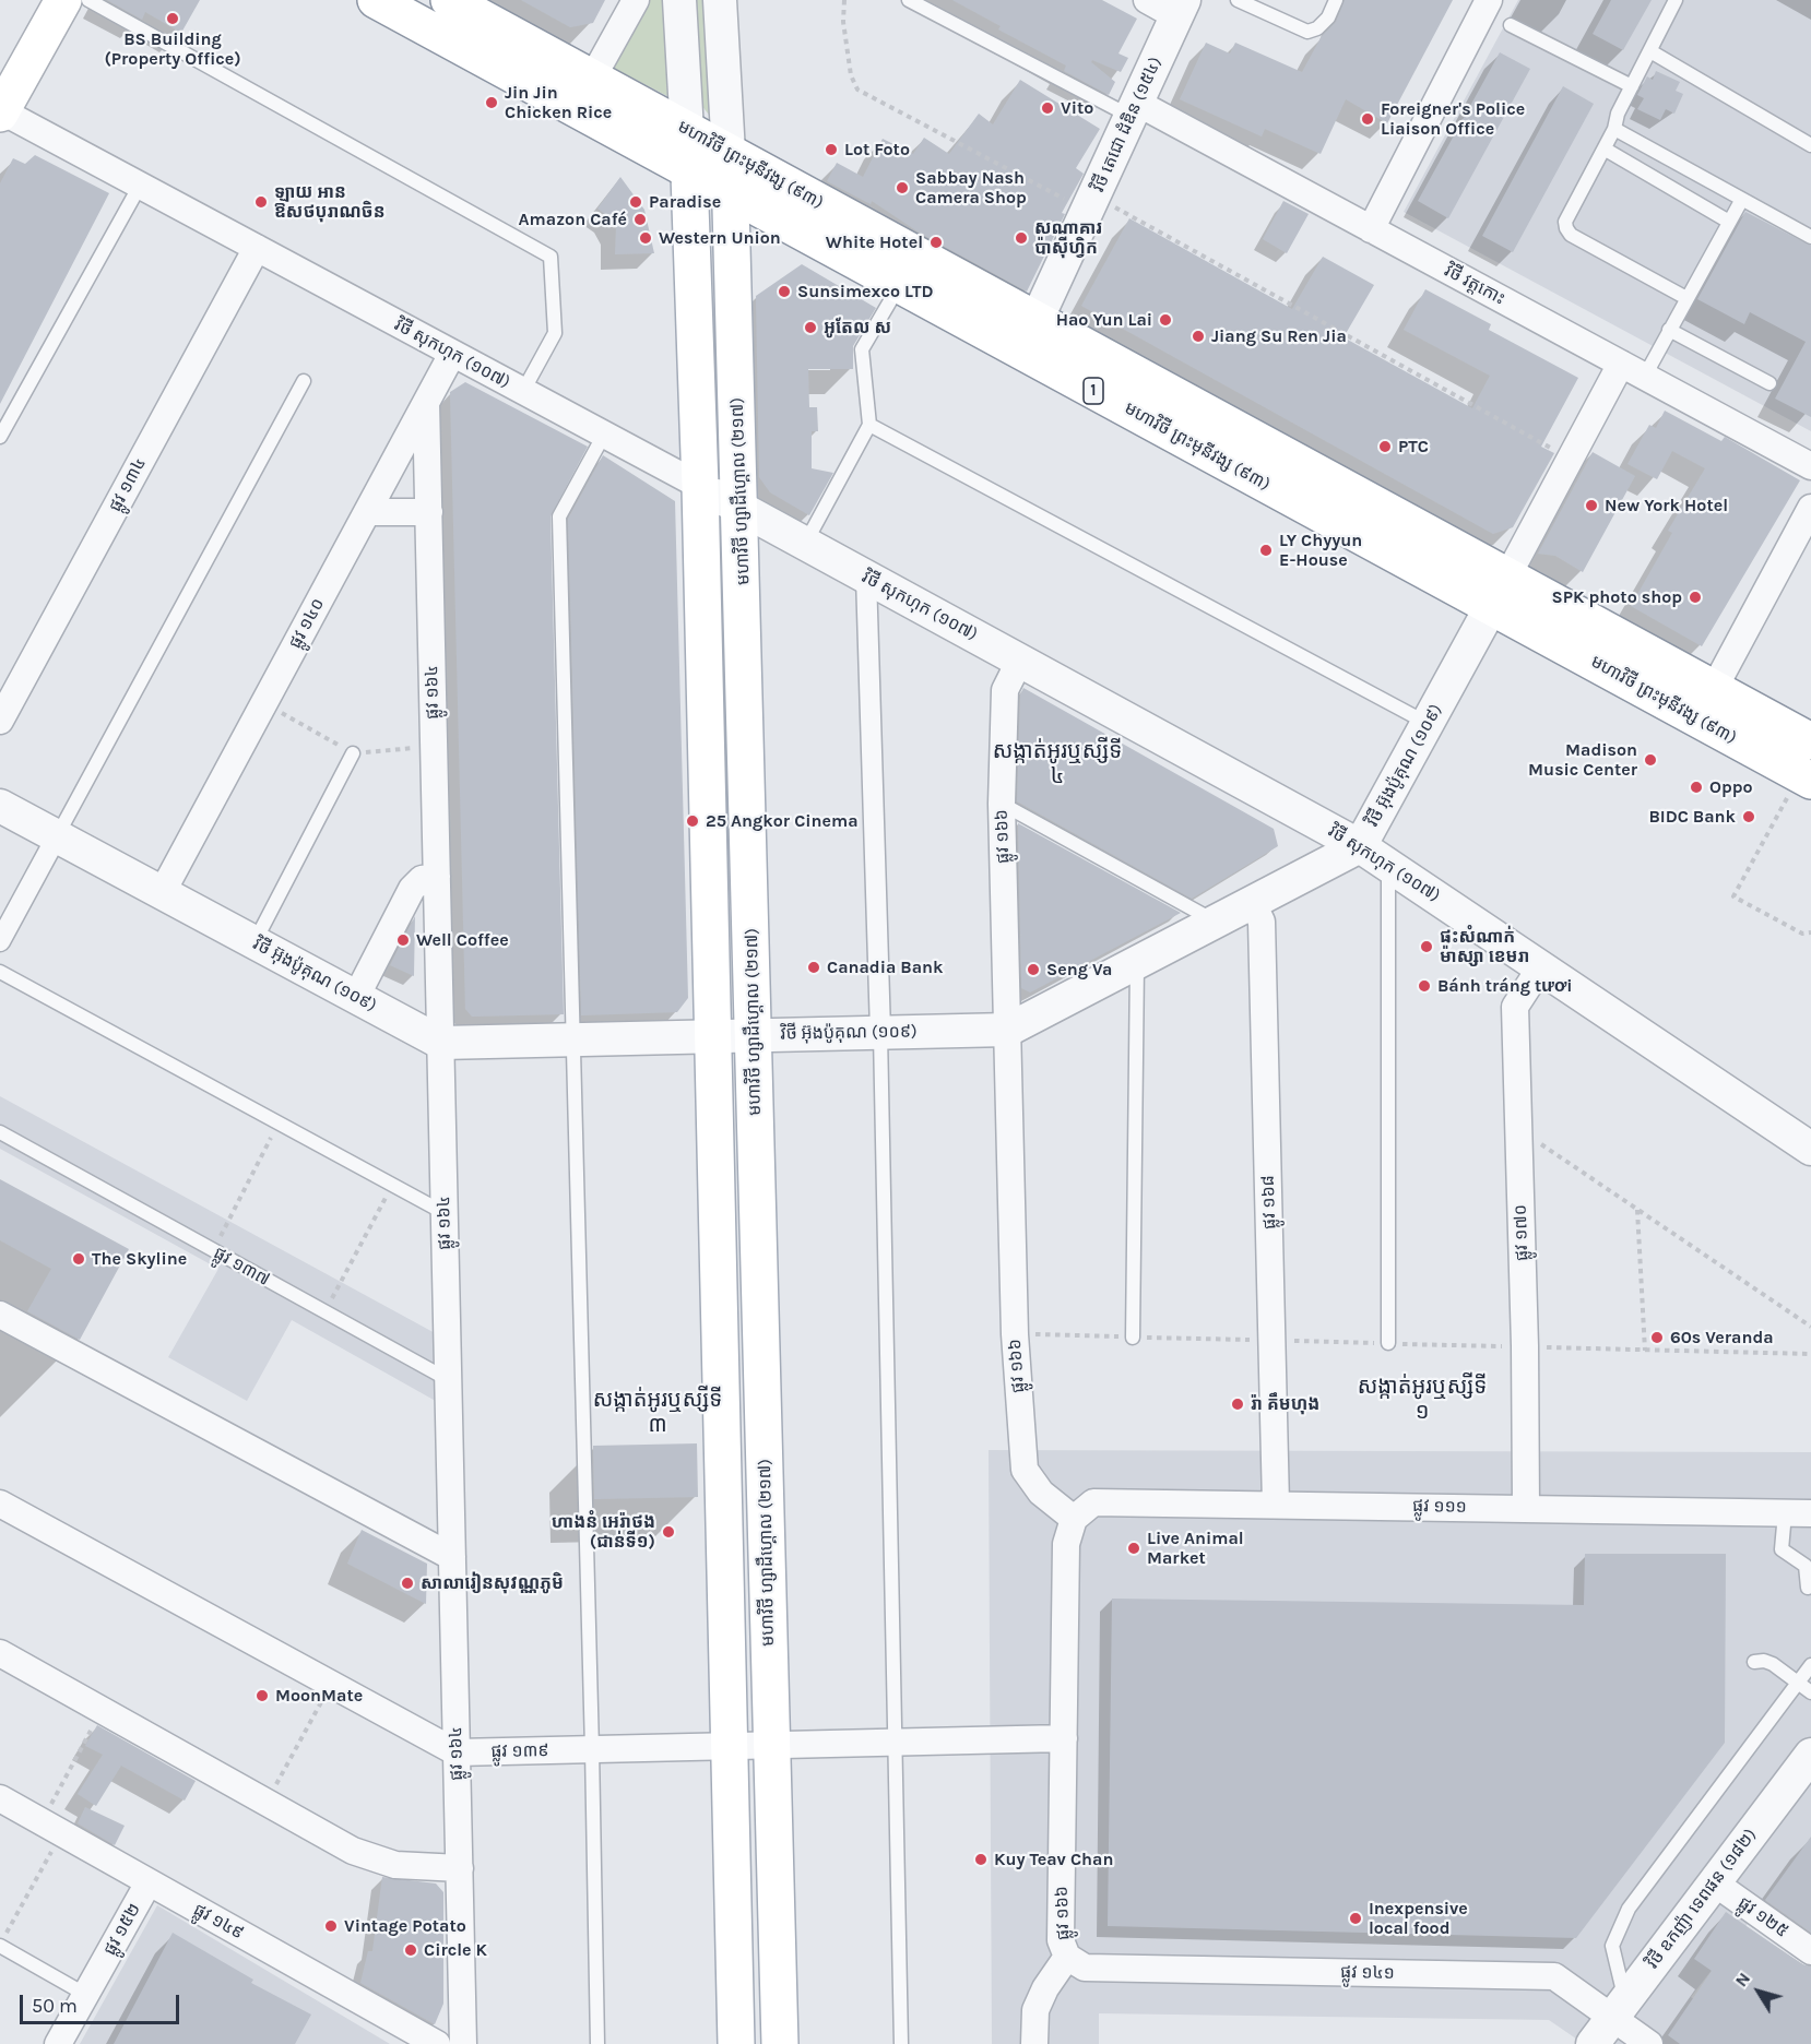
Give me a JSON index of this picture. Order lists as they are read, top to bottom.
{
  "streets": {
    "main road": ["មហាវិថី ព្រះមុនីវង្ស (៩៣)", "1", "មហាវិថី ហ្សាដឹហ្គោល (២១៧)"],
    "street": [
      "វិថី តេជោ ដំឌិន (១៥៤)",
      "វិថី វត្តកោះ",
      "វិថី សុកហុក (១០៧)",
      "ផ្លូវ ១៣៤",
      "ផ្លូវ ១៤០",
      "ផ្លូវ ១៦៤",
      "វិថី អ៊ុងប៉ូគុណ (១០៩)",
      "ផ្លូវ ១៦៦",
      "ផ្លូវ ១៦៨",
      "ផ្លូវ ១៧០",
      "ផ្លូវ ១១១",
      "ផ្លូវ ១៣៩",
      "វិថី ឧកញ៉ា ទេពផន (១៨២)",
      "ផ្លូវ ១២៥",
      "ផ្លូវ ១៤៩",
      "ផ្លូវ ១៥២",
      "ផ្លូវ ១៤១"
    ],
    "lane": ["ផ្លូវ ១៣៧"]
  },
  "crossings": [
    ["វិថី តេជោ ដំឌិន (១៥៤)", "មហាវិថី ព្រះមុនីវង្ស (៩៣)"],
    ["វិថី តេជោ ដំឌិន (១៥៤)", "វិថី វត្តកោះ"],
    ["មហាវិថី ព្រះមុនីវង្ស (៩៣)", "មហាវិថី ហ្សាដឹហ្គោល (២១៧)"],
    ["មហាវិថី ព្រះមុនីវង្ស (៩៣)", "វិថី អ៊ុងប៉ូគុណ (១០៩)"],
    ["វិថី វត្តកោះ", "វិថី អ៊ុងប៉ូគុណ (១០៩)"],
    ["វិថី សុកហុក (១០៧)", "ផ្លូវ ១៣៤"],
    ["វិថី សុកហុក (១០៧)", "មហាវិថី ហ្សាដឹហ្គោល (២១៧)"],
    ["វិថី សុកហុក (១០៧)", "ផ្លូវ ១៤០"],
    ["វិថី សុកហុក (១០៧)", "វិថី អ៊ុងប៉ូគុណ (១០៩)"],
    ["វិថី សុកហុក (១០៧)", "ផ្លូវ ១៦៦"],
    ["វិថី សុកហុក (១០៧)", "ផ្លូវ ១៧០"],
    ["មហាវិថី ហ្សាដឹហ្គោល (២១៧)", "វិថី អ៊ុងប៉ូគុណ (១០៩)"],
    ["មហាវិថី ហ្សាដឹហ្គោល (២១៧)", "ផ្លូវ ១៣៩"],
    ["ផ្លូវ ១៤០", "ផ្លូវ ១៦៤"],
    ["ផ្លូវ ១៤០", "វិថី អ៊ុងប៉ូគុណ (១០៩)"],
    ["ផ្លូវ ១៦៤", "វិថី អ៊ុងប៉ូគុណ (១០៩)"],
    ["ផ្លូវ ១៦៤", "ផ្លូវ ១៣៧"],
    ["ផ្លូវ ១៦៤", "ផ្លូវ ១៣៩"],
    ["វិថី អ៊ុងប៉ូគុណ (១០៩)", "ផ្លូវ ១៦៦"],
    ["វិថី អ៊ុងប៉ូគុណ (១០៩)", "ផ្លូវ ១៦៨"],
    ["ផ្លូវ ១៦៦", "ផ្លូវ ១១១"],
    ["ផ្លូវ ១៦៦", "ផ្លូវ ១៣៩"],
    ["ផ្លូវ ១៦៦", "ផ្លូវ ១៤១"],
    ["ផ្លូវ ១៦៨", "ផ្លូវ ១១១"],
    ["ផ្លូវ ១៧០", "ផ្លូវ ១១១"],
    ["វិថី ឧកញ៉ា ទេពផន (១៨២)", "ផ្លូវ ១២៥"],
    ["វិថី ឧកញ៉ា ទេពផន (១៨២)", "ផ្លូវ ១៤១"],
    ["ផ្លូវ ១៤៩", "ផ្លូវ ១៥២"]
  ],
  "districts": ["សង្កាត់អូរឬស្សីទី ៤", "សង្កាត់អូរឬស្សីទី ១", "សង្កាត់អូរឬស្សីទី ៣"],
  "places": [
    "BS Building (Property Office)",
    "Jin Jin Chicken Rice",
    "Vito",
    "Foreigner's Police Liaison Office",
    "Lot Foto",
    "Sabbay Nash Camera Shop",
    "ឡាយ អាន ឱសថបុរាណចិន",
    "Paradise",
    "Amazon Café",
    "Western Union",
    "សណ្ឋាគារ ប៉ាស៊ីហ្វិក",
    "White Hotel",
    "Sunsimexco LTD",
    "Hao Yun Lai",
    "អូតែល ស",
    "Jiang Su Ren Jia",
    "PTC",
    "New York Hotel",
    "LY Chyyun E-House",
    "SPK photo shop",
    "Madison Music Center",
    "Oppo",
    "BIDC Bank",
    "25 Angkor Cinema",
    "Well Coffee",
    "ផ្ទះសំណាក់ ម៉ាស្សា ខេមរា",
    "Canadia Bank",
    "Seng Va",
    "Bánh tráng tươi",
    "The Skyline",
    "60s Veranda",
    "រ៉ា គឹមហុង",
    "ហាងនំ អេរ៉ាថង (ជាន់ទី១)",
    "Live Animal Market",
    "សាលារៀនសុវណ្ណភូមិ",
    "MoonMate",
    "Kuy Teav Chan",
    "Inexpensive local food",
    "Vintage Potato",
    "Circle K"
  ],
  "scale_bar": "50 m",
  "north": "top left"
}
